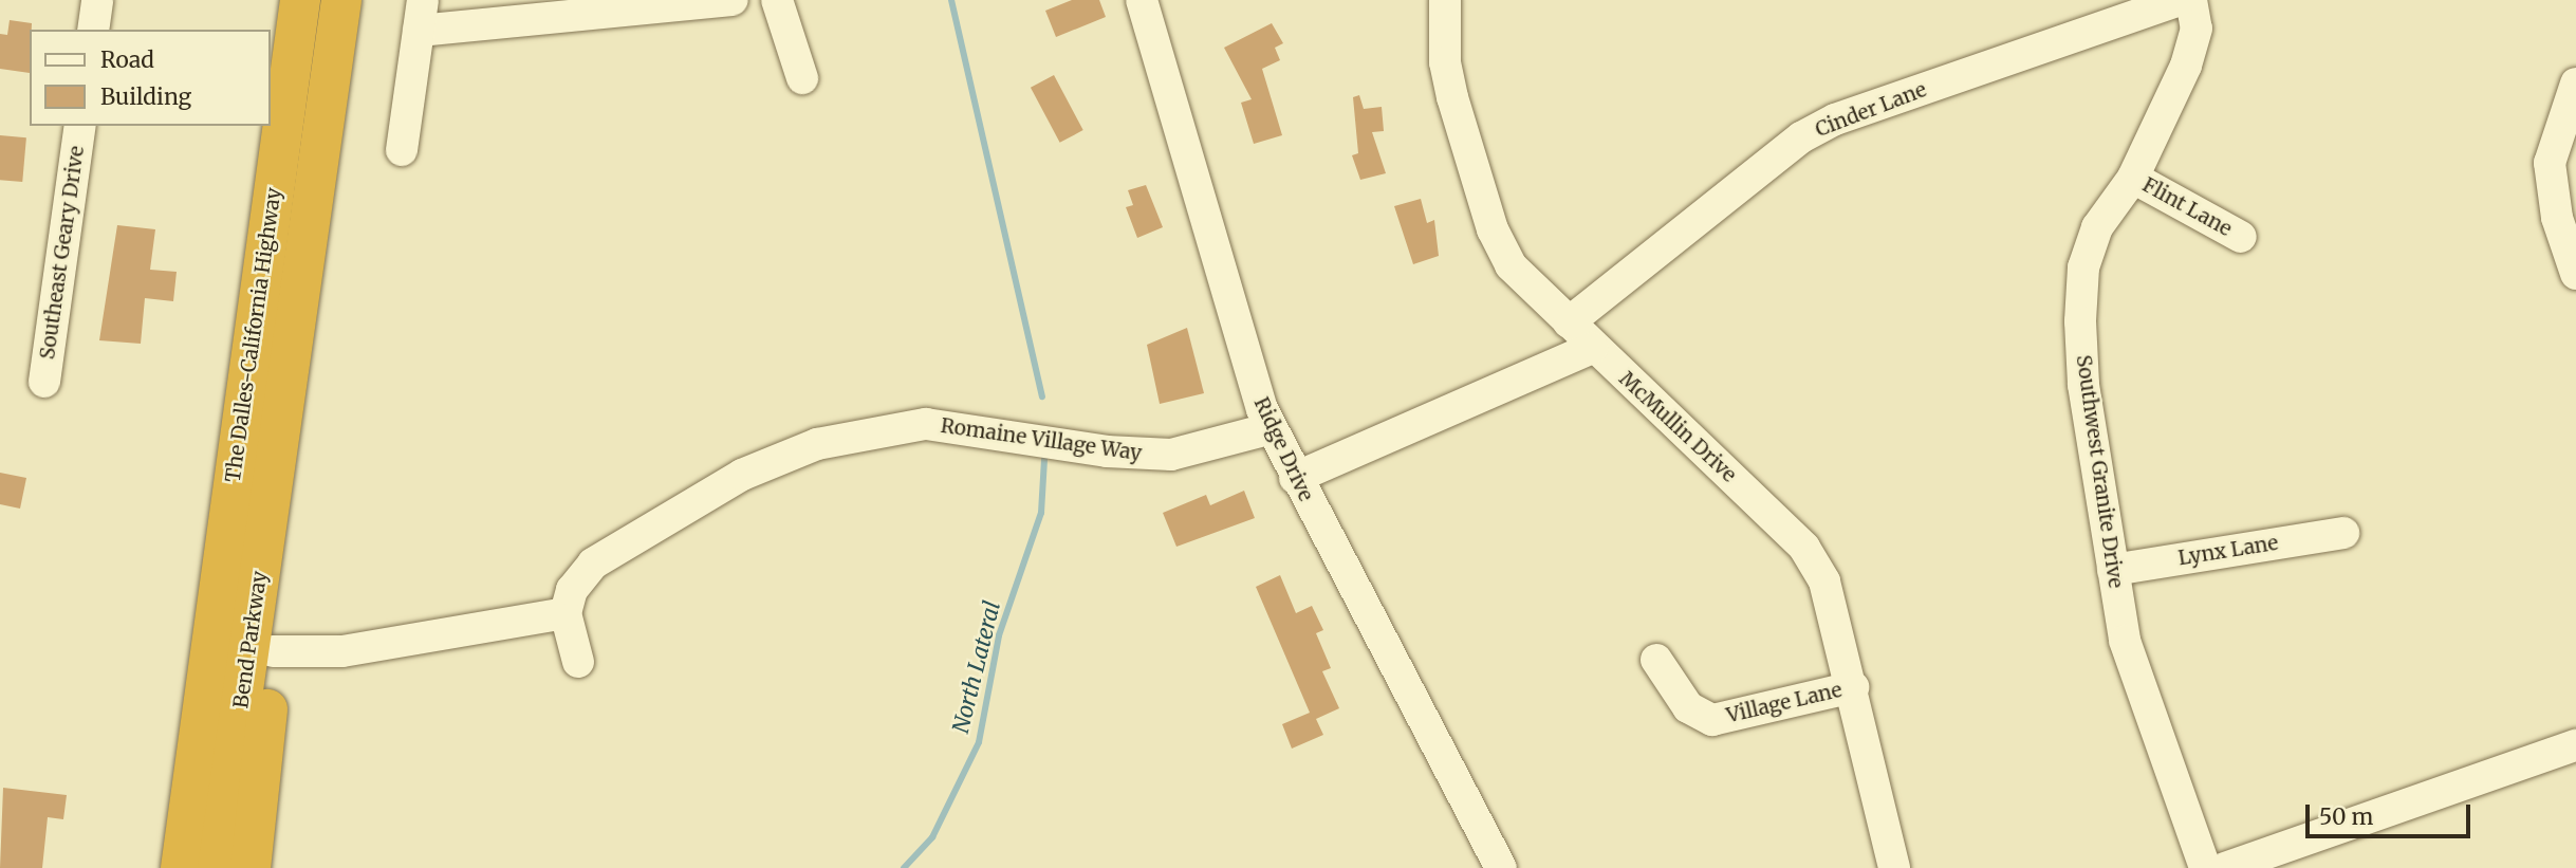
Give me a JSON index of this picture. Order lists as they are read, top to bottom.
{
  "streets": {
    "highway": ["The Dalles-California Highway", "Bend Parkway"],
    "street": [
      "Cinder Lane",
      "Flint Lane",
      "Southeast Geary Drive",
      "McMullin Drive",
      "Romaine Village Way",
      "Ridge Drive",
      "Southwest Granite Drive",
      "Lynx Lane",
      "Village Lane"
    ]
  },
  "crossings": [
    ["Cinder Lane", "McMullin Drive"],
    ["Flint Lane", "Southwest Granite Drive"],
    ["The Dalles-California Highway", "Bend Parkway"],
    ["McMullin Drive", "Village Lane"],
    ["Romaine Village Way", "Ridge Drive"],
    ["Southwest Granite Drive", "Lynx Lane"]
  ],
  "water": ["North Lateral"],
  "legend": ["Road", "Building"],
  "scale_bar": "50 m"
}
